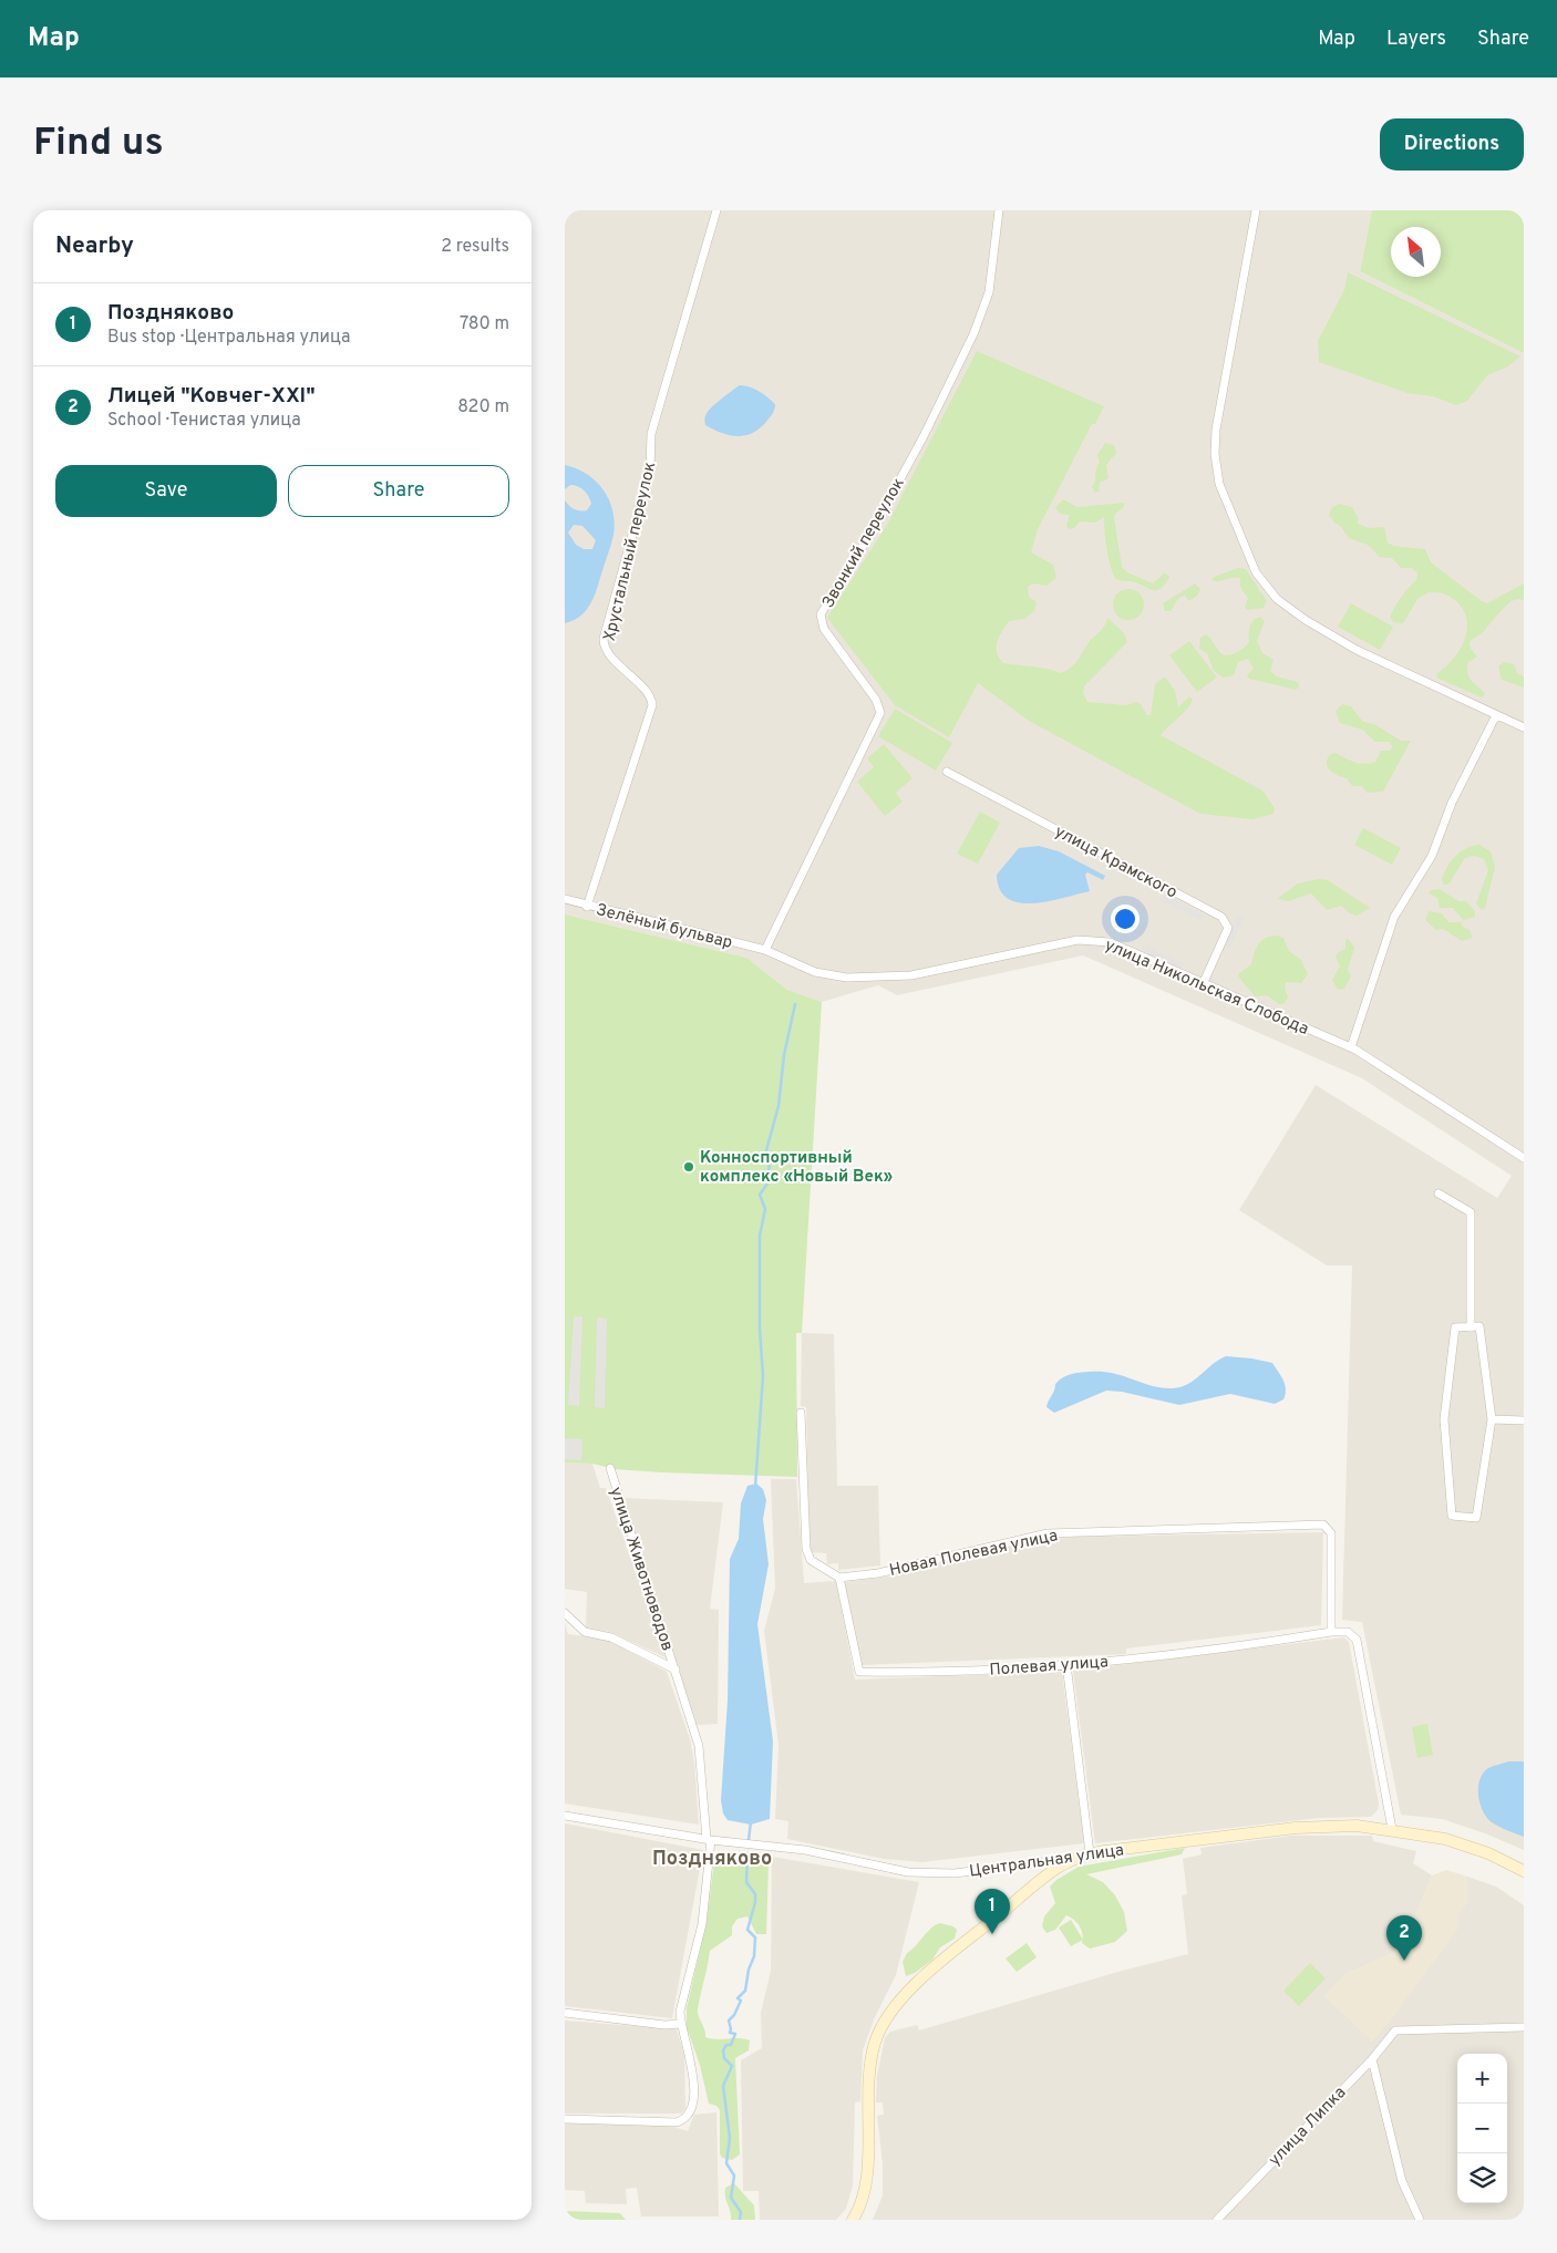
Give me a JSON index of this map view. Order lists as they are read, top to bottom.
{
  "streets": {
    "street": [
      "Звонкий переулок",
      "Хрустальный переулок",
      "улица Крамского",
      "Зелёный бульвар",
      "улица Никольская Слобода",
      "Новая Полевая улица",
      "улица Животноводов",
      "Полевая улица",
      "Центральная улица",
      "улица Липка"
    ]
  },
  "crossings": [
    ["Звонкий переулок", "Зелёный бульвар"],
    ["Звонкий переулок", "улица Никольская Слобода"],
    ["Хрустальный переулок", "Зелёный бульвар"],
    ["улица Крамского", "улица Никольская Слобода"],
    ["Зелёный бульвар", "улица Никольская Слобода"],
    ["Новая Полевая улица", "Полевая улица"],
    ["улица Животноводов", "Центральная улица"]
  ],
  "districts": ["Поздняково"],
  "places": ["Конноспортивный комплекс «Новый Век»"],
  "north": "top left",
  "page": {
    "header": "Map",
    "nav": ["Map", "Layers", "Share"],
    "buttons": [
      "Directions",
      ["Save", "Share"]
    ],
    "title": "Find us",
    "heading": ["Nearby", "2 results"],
    "list": [
      {
        "mark": "1",
        "name": "Поздняково",
        "note": "Bus stop · Центральная улица",
        "value": "780 m"
      },
      {
        "mark": "2",
        "name": "Лицей \"Ковчег-XXI\"",
        "note": "School · Тенистая улица",
        "value": "820 m"
      }
    ],
    "pins": ["1", "2"],
    "map_buttons": ["+", "−"]
  }
}
